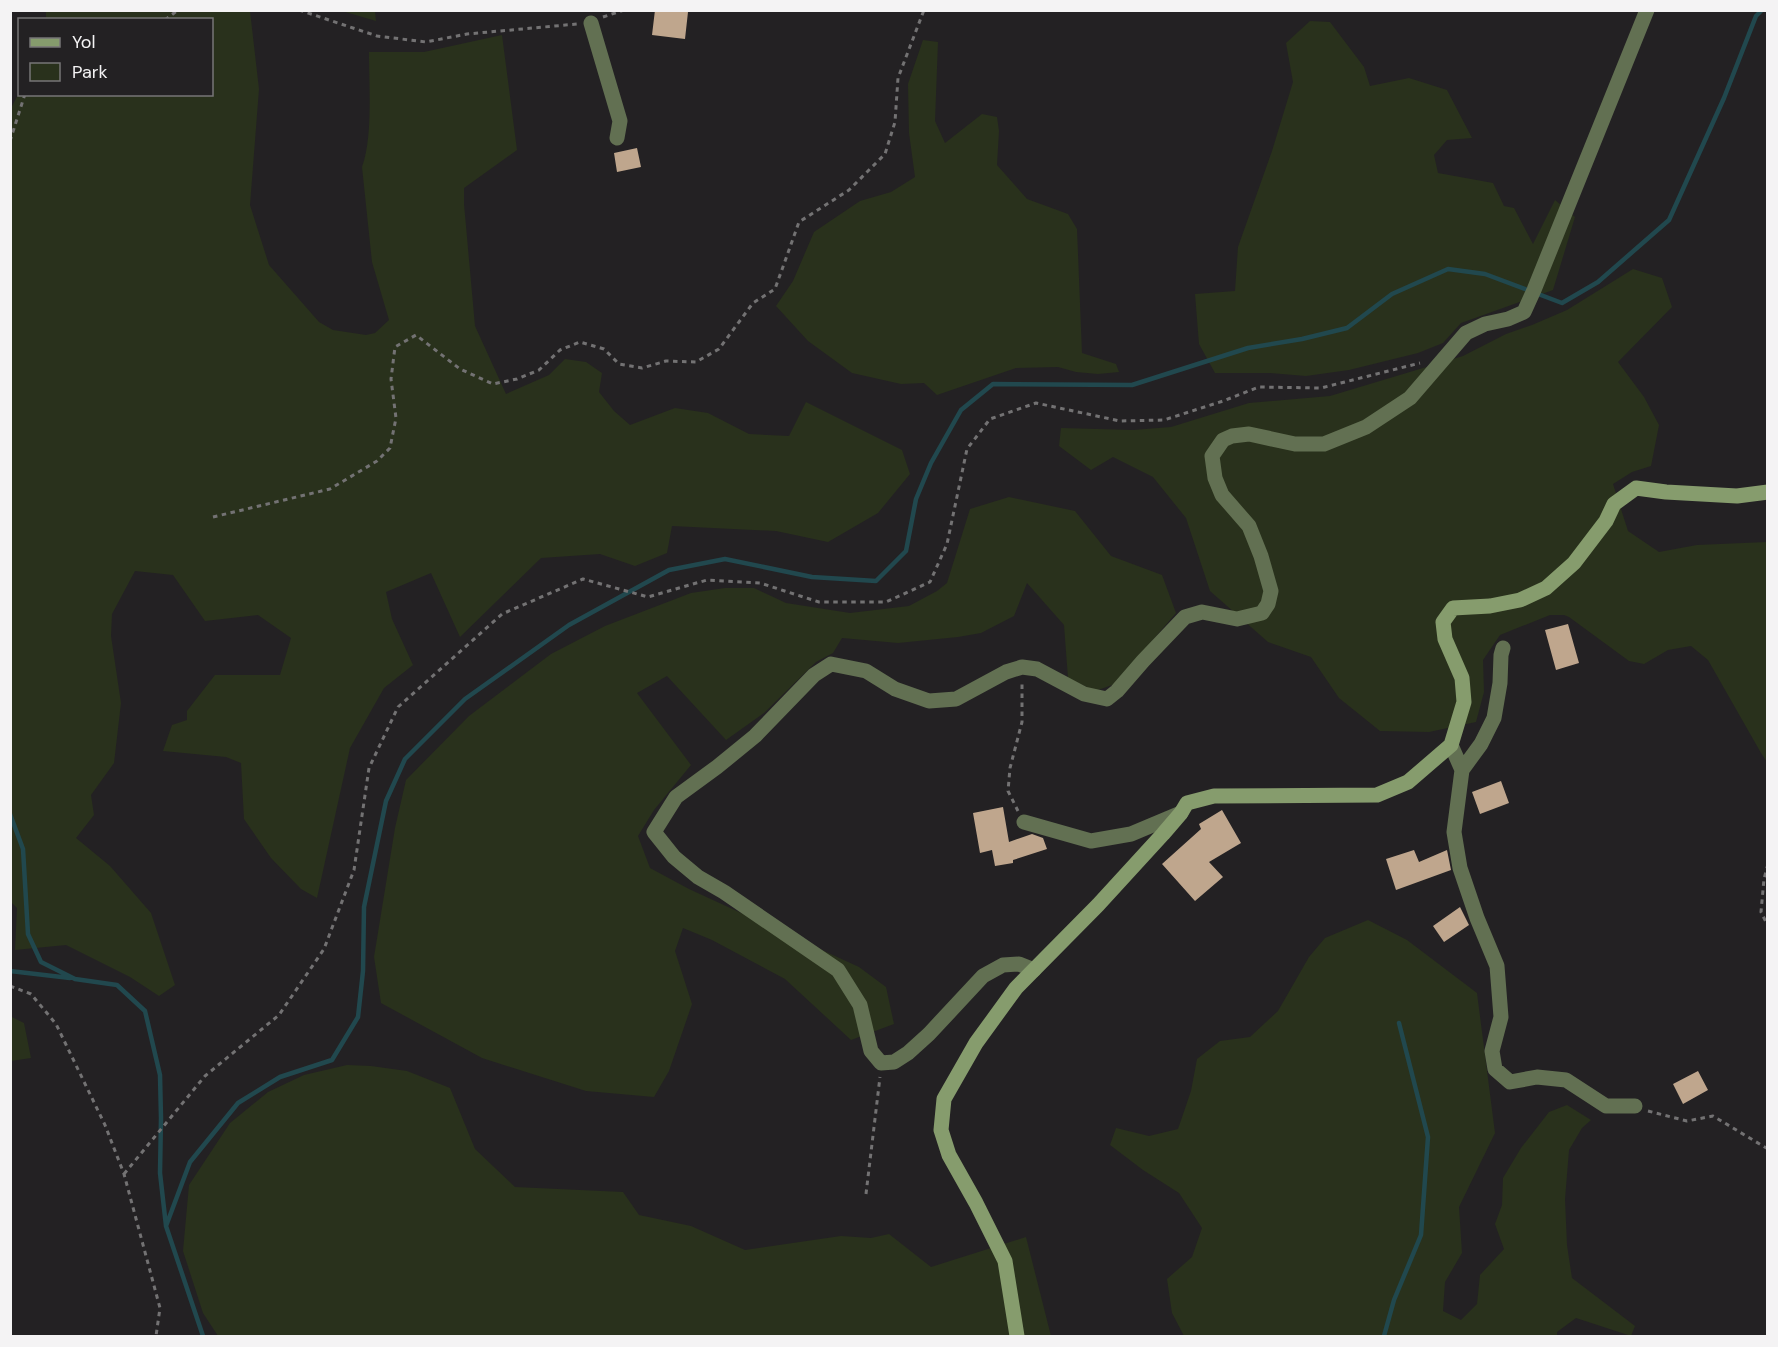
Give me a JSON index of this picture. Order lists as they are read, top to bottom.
{
  "legend": ["Yol", "Park"]
}
